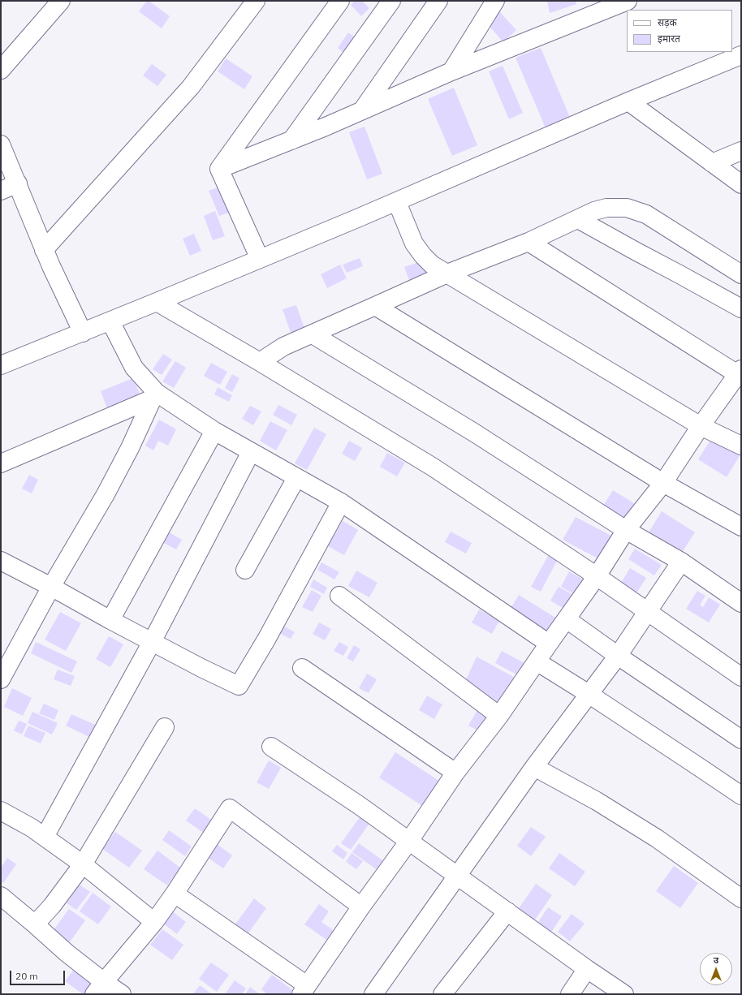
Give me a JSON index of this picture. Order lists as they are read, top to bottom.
{
  "legend": ["सड़क", "इमारत"],
  "scale_bar": "20 m",
  "north": "top"
}
